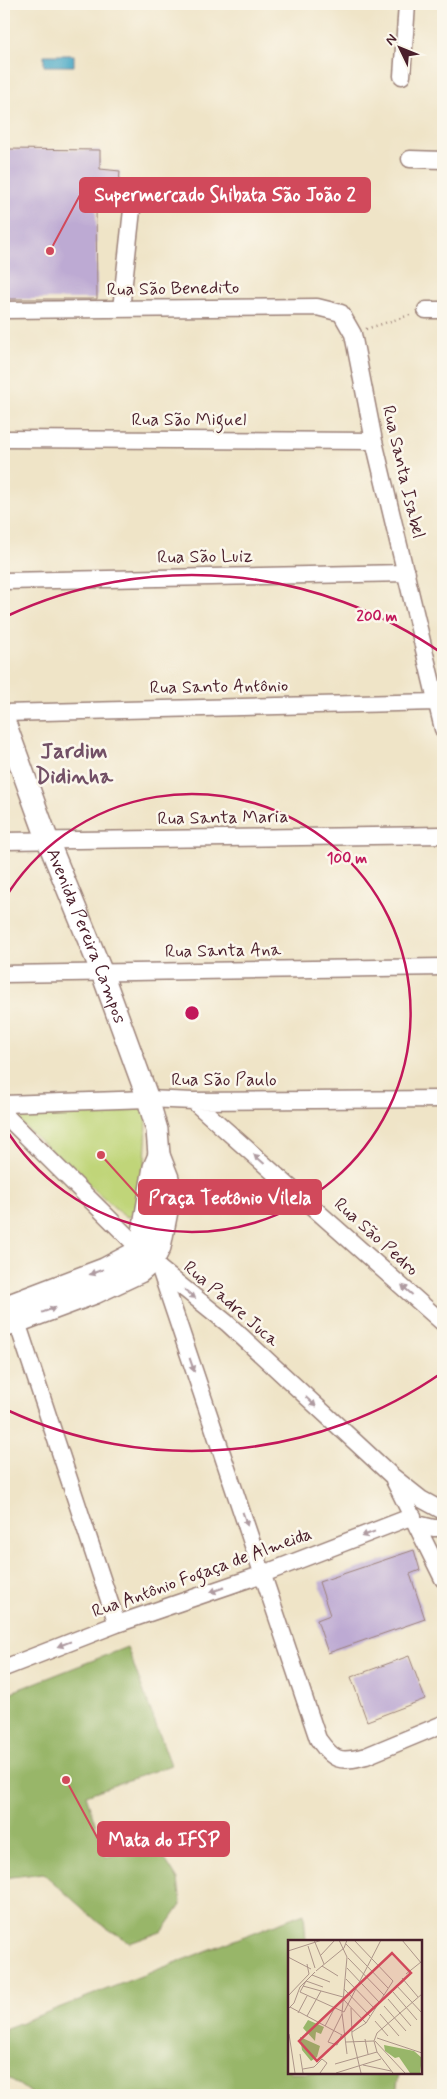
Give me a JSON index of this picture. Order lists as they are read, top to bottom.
{
  "streets": {
    "main road": ["Avenida Pereira Campos"],
    "street": [
      "Rua São Benedito",
      "Rua São Miguel",
      "Rua Santa Isabel",
      "Rua São Luiz",
      "Rua Santo Antônio",
      "Rua Santa Maria",
      "Rua Santa Ana",
      "Rua São Paulo",
      "Rua São Pedro",
      "Rua Padre Juca",
      "Rua Antônio Fogaça de Almeida"
    ]
  },
  "crossings": [
    ["Rua São Benedito", "Rua Santa Isabel"],
    ["Rua São Miguel", "Rua Santa Isabel"],
    ["Rua Santa Isabel", "Rua São Luiz"],
    ["Rua Santa Isabel", "Rua Santo Antônio"],
    ["Rua Santa Maria", "Avenida Pereira Campos"],
    ["Avenida Pereira Campos", "Rua Santa Ana"],
    ["Avenida Pereira Campos", "Rua São Paulo"],
    ["Avenida Pereira Campos", "Rua Padre Juca"],
    ["Rua São Paulo", "Rua São Pedro"]
  ],
  "one_way": ["Rua São Pedro", "Rua Padre Juca", "Rua Antônio Fogaça de Almeida"],
  "districts": ["Jardim Didinha"],
  "places": ["Supermercado Shibata São João 2", "Praça Teotônio Vilela", "Mata do IFSP"],
  "north": "top left",
  "rings": ["200 m", "100 m"]
}
